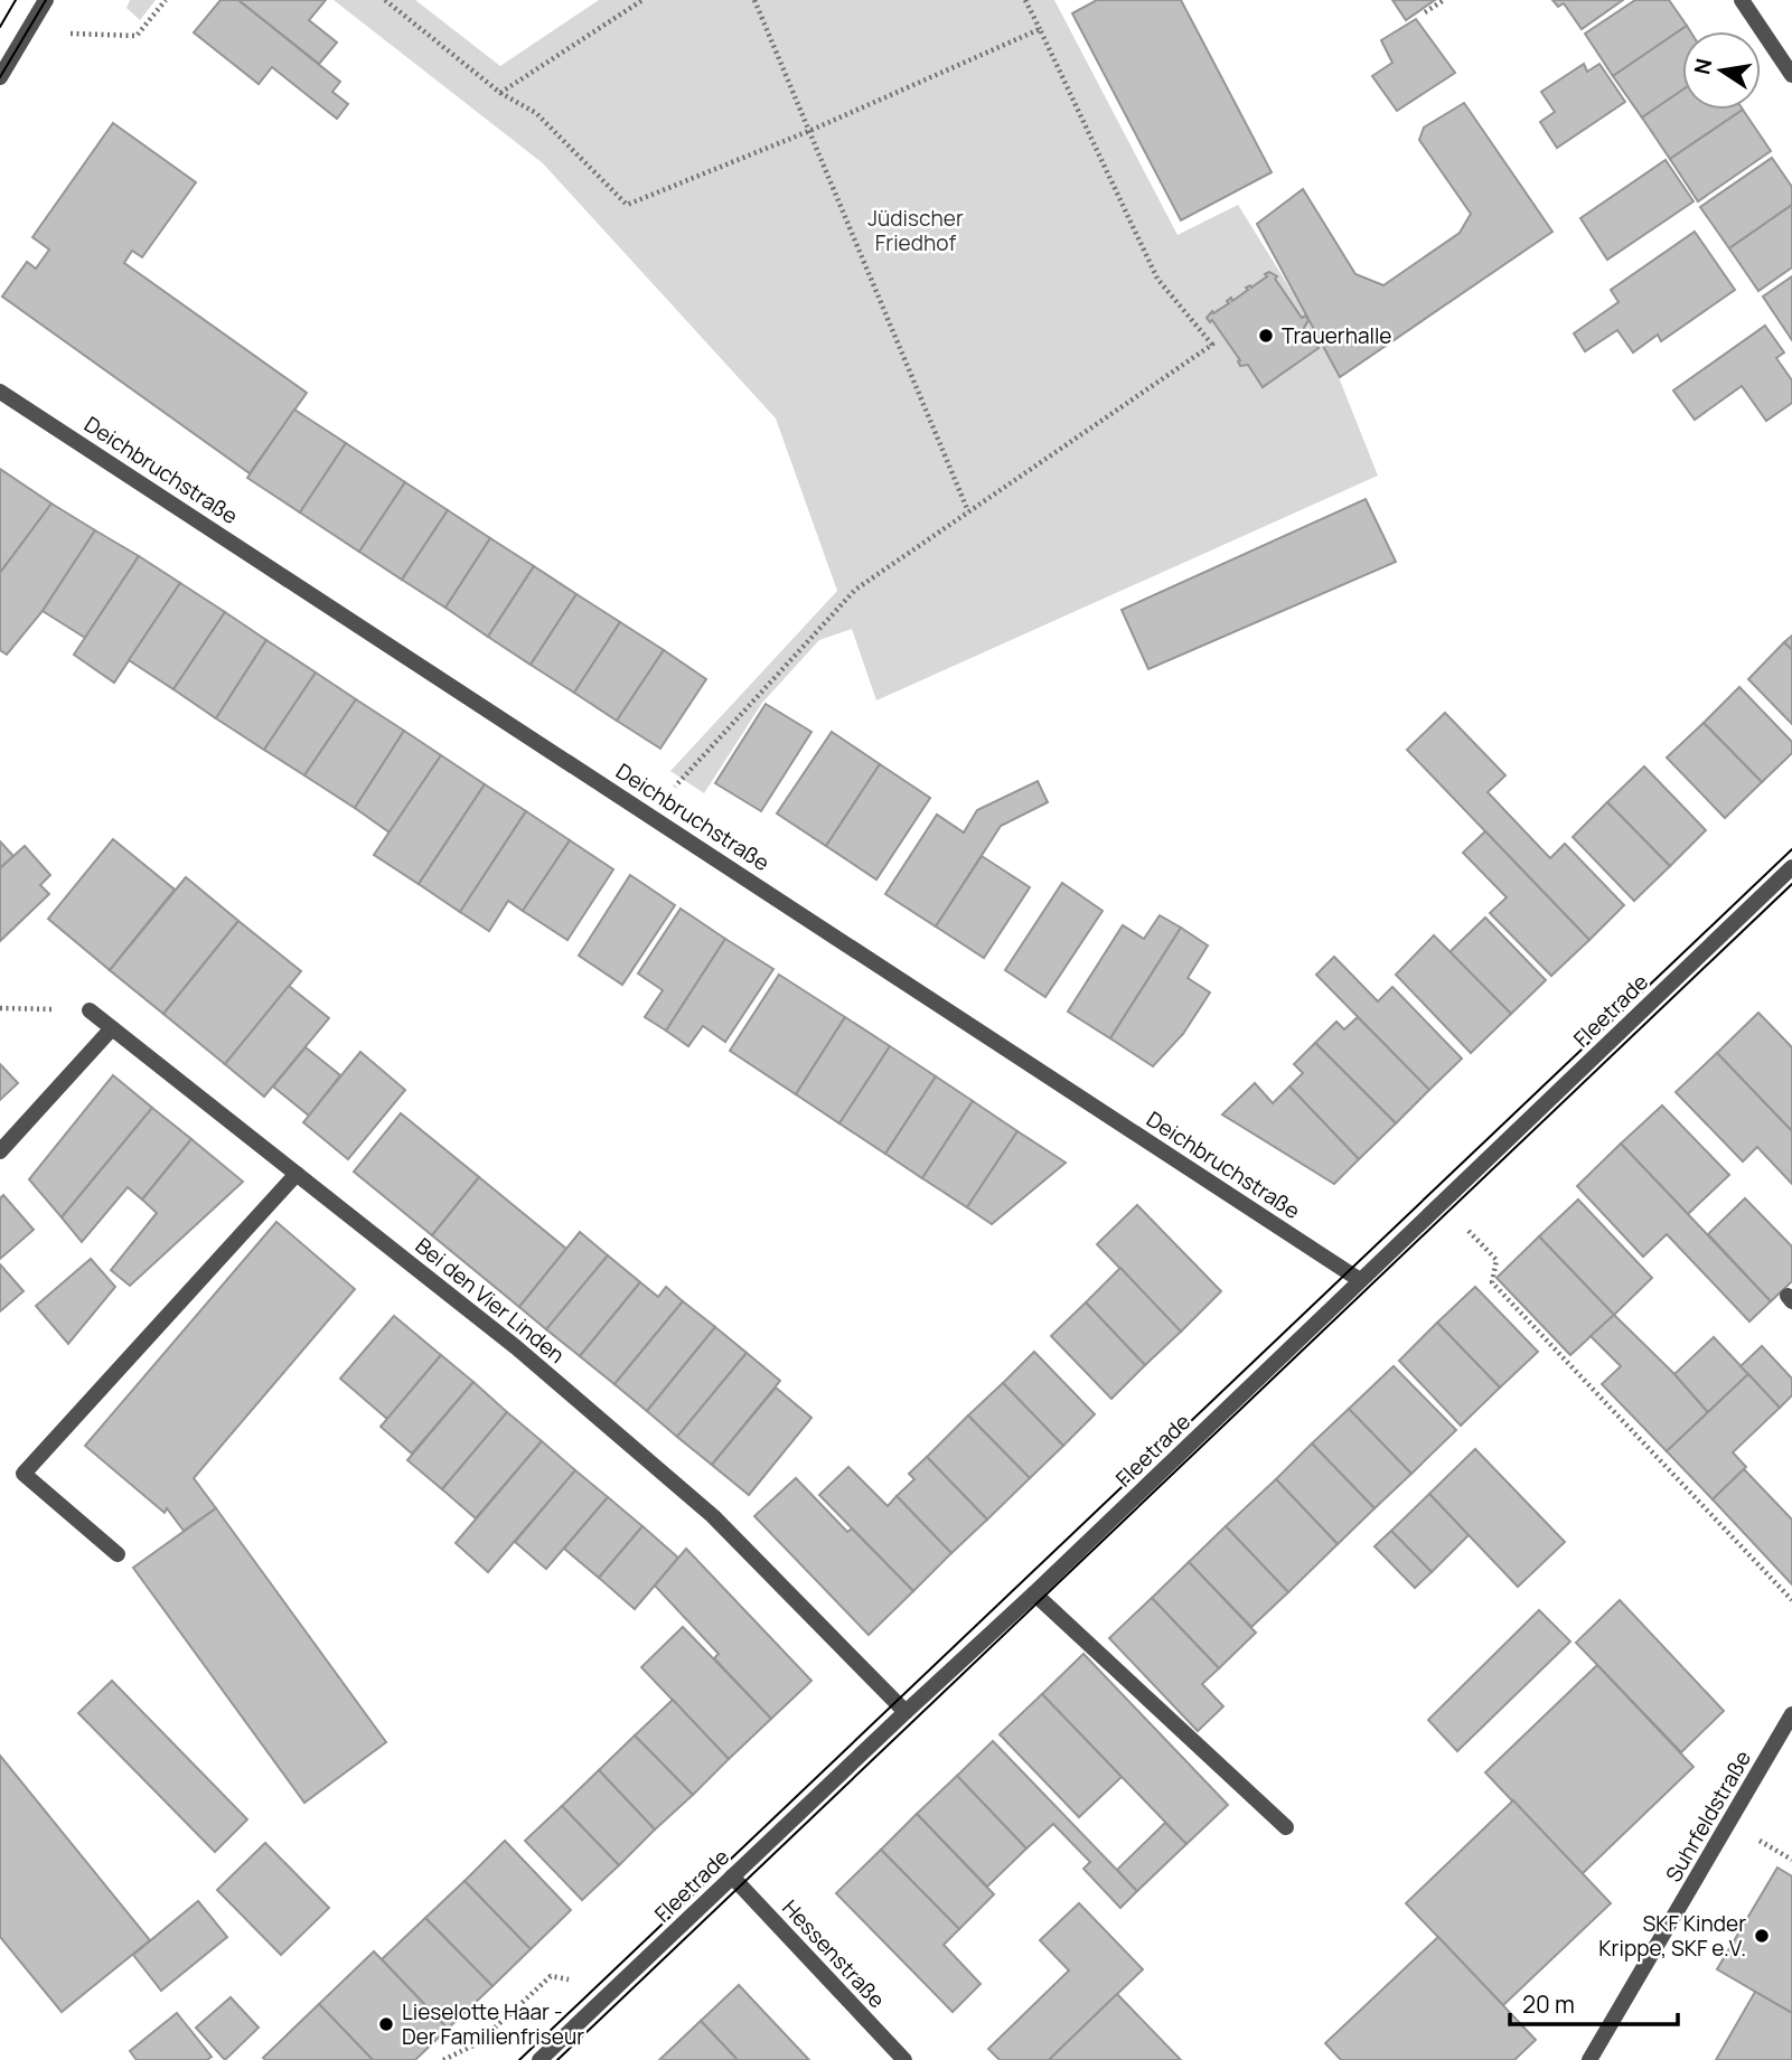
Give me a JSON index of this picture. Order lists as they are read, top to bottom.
{
  "streets": {
    "street": [
      "Deichbruchstraße",
      "Fleetrade",
      "Bei den Vier Linden",
      "Suhrfeldstraße",
      "Hessenstraße"
    ]
  },
  "crossings": [
    ["Deichbruchstraße", "Fleetrade"],
    ["Fleetrade", "Bei den Vier Linden"],
    ["Fleetrade", "Hessenstraße"]
  ],
  "parks": ["Jüdischer Friedhof"],
  "places": ["Trauerhalle", "SKF Kinder Krippe, SKF e.V.", "Lieselotte Haar - Der Familienfriseur"],
  "scale_bar": "20 m",
  "north": "left"
}
